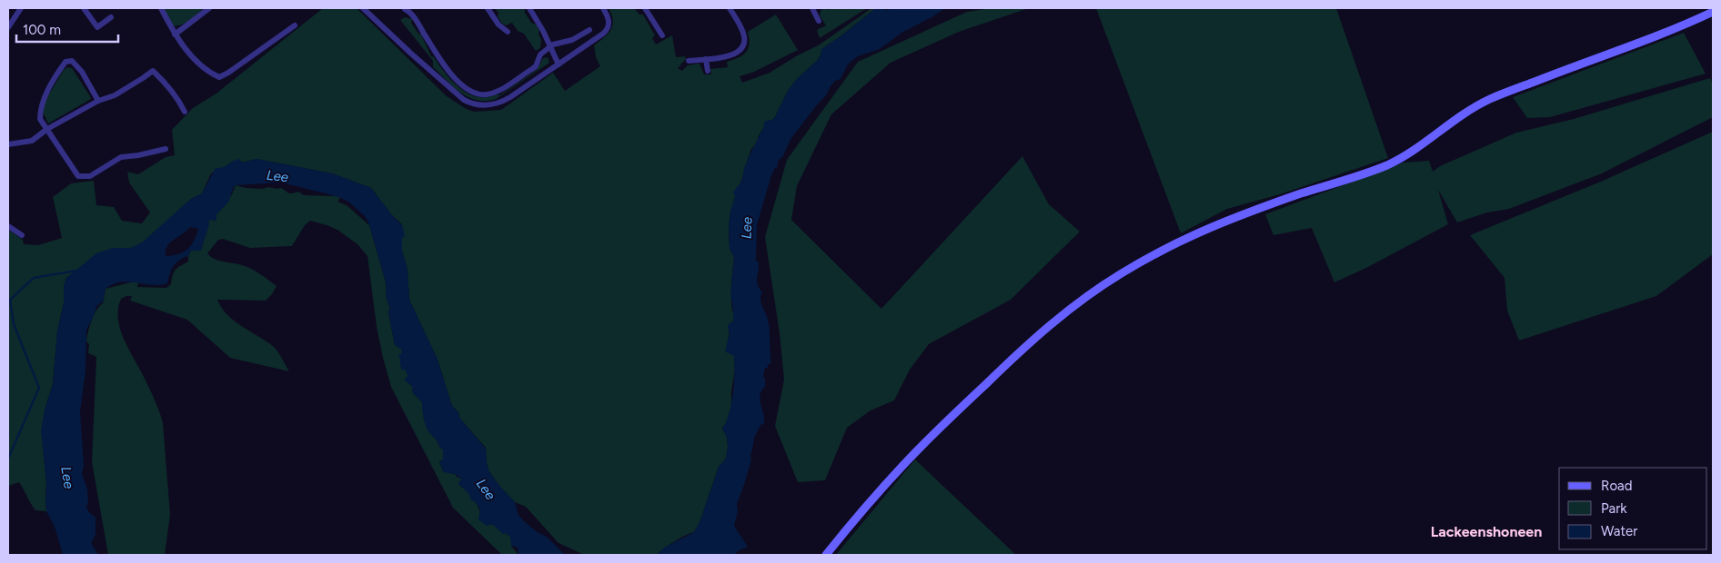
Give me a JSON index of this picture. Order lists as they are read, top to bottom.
{
  "districts": ["Lackeenshoneen"],
  "water": ["Lee"],
  "legend": ["Road", "Park", "Water"],
  "scale_bar": "100 m"
}
